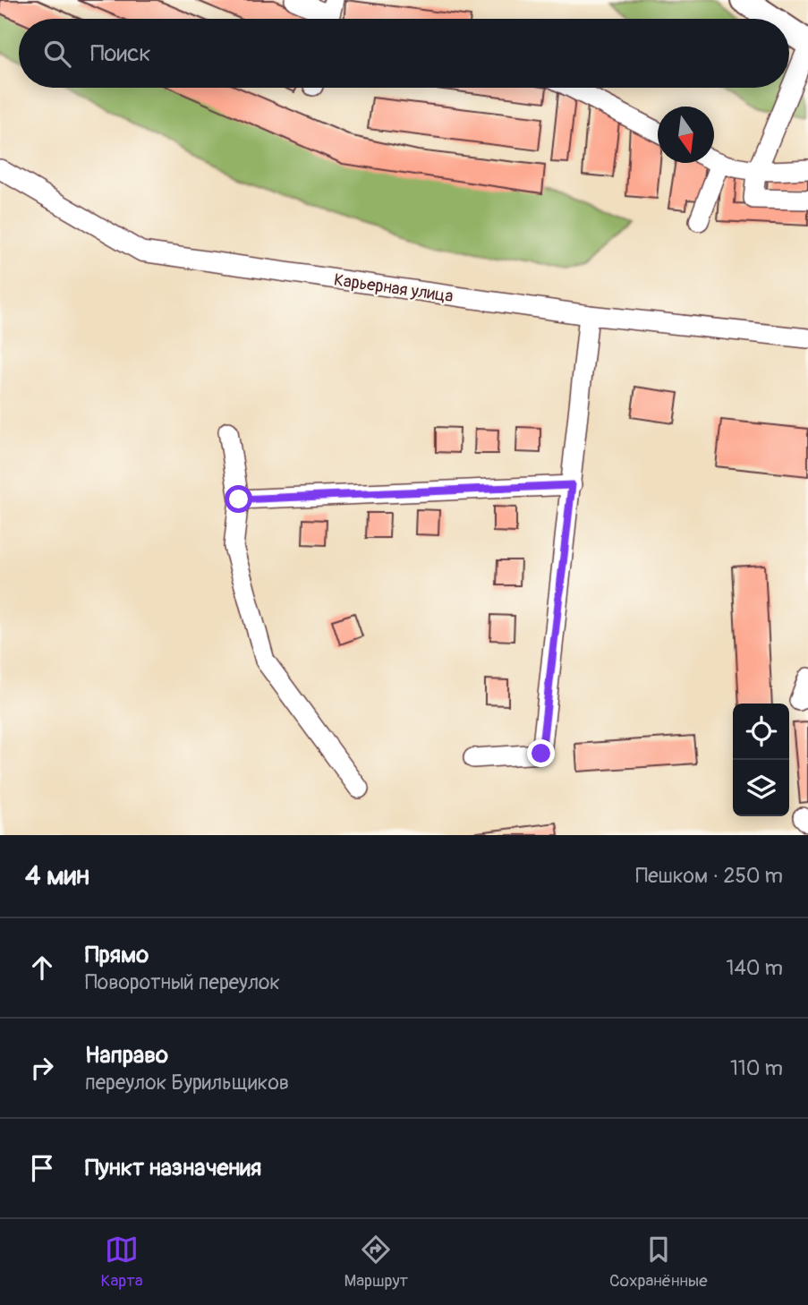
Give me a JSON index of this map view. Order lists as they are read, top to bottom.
{
  "streets": {
    "street": ["Карьерная улица"]
  },
  "north": "bottom",
  "page": {
    "search": "Поиск",
    "heading": ["4 мин", "Пешком · 250 m"],
    "list": [
      ["Прямо", "Поворотный переулок", "140 m"],
      ["Направо", "переулок Бурильщиков", "110 m"],
      "Пункт назначения"
    ],
    "nav": ["Карта", "Маршрут", "Сохранённые"]
  }
}
